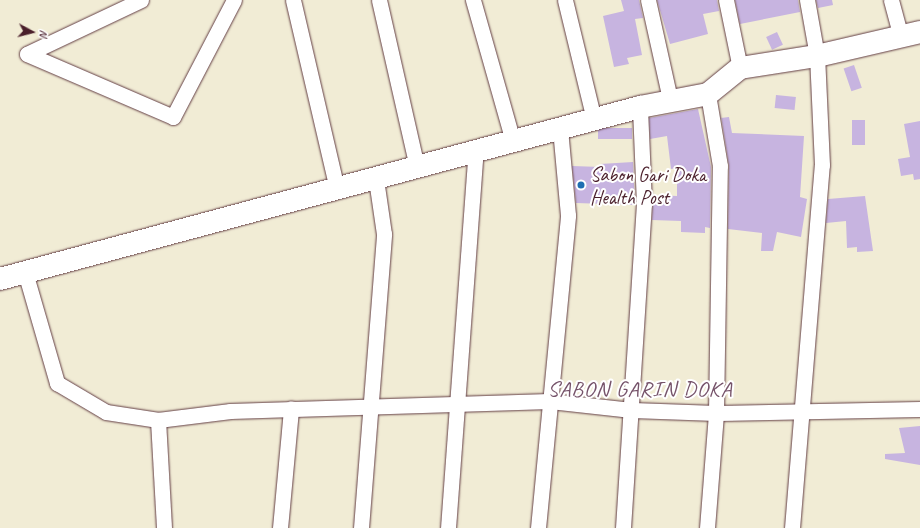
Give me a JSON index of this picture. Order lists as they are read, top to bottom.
{
  "districts": ["SABON GARIN DOKA"],
  "places": ["Sabon Gari Doka Health Post"],
  "north": "right"
}
